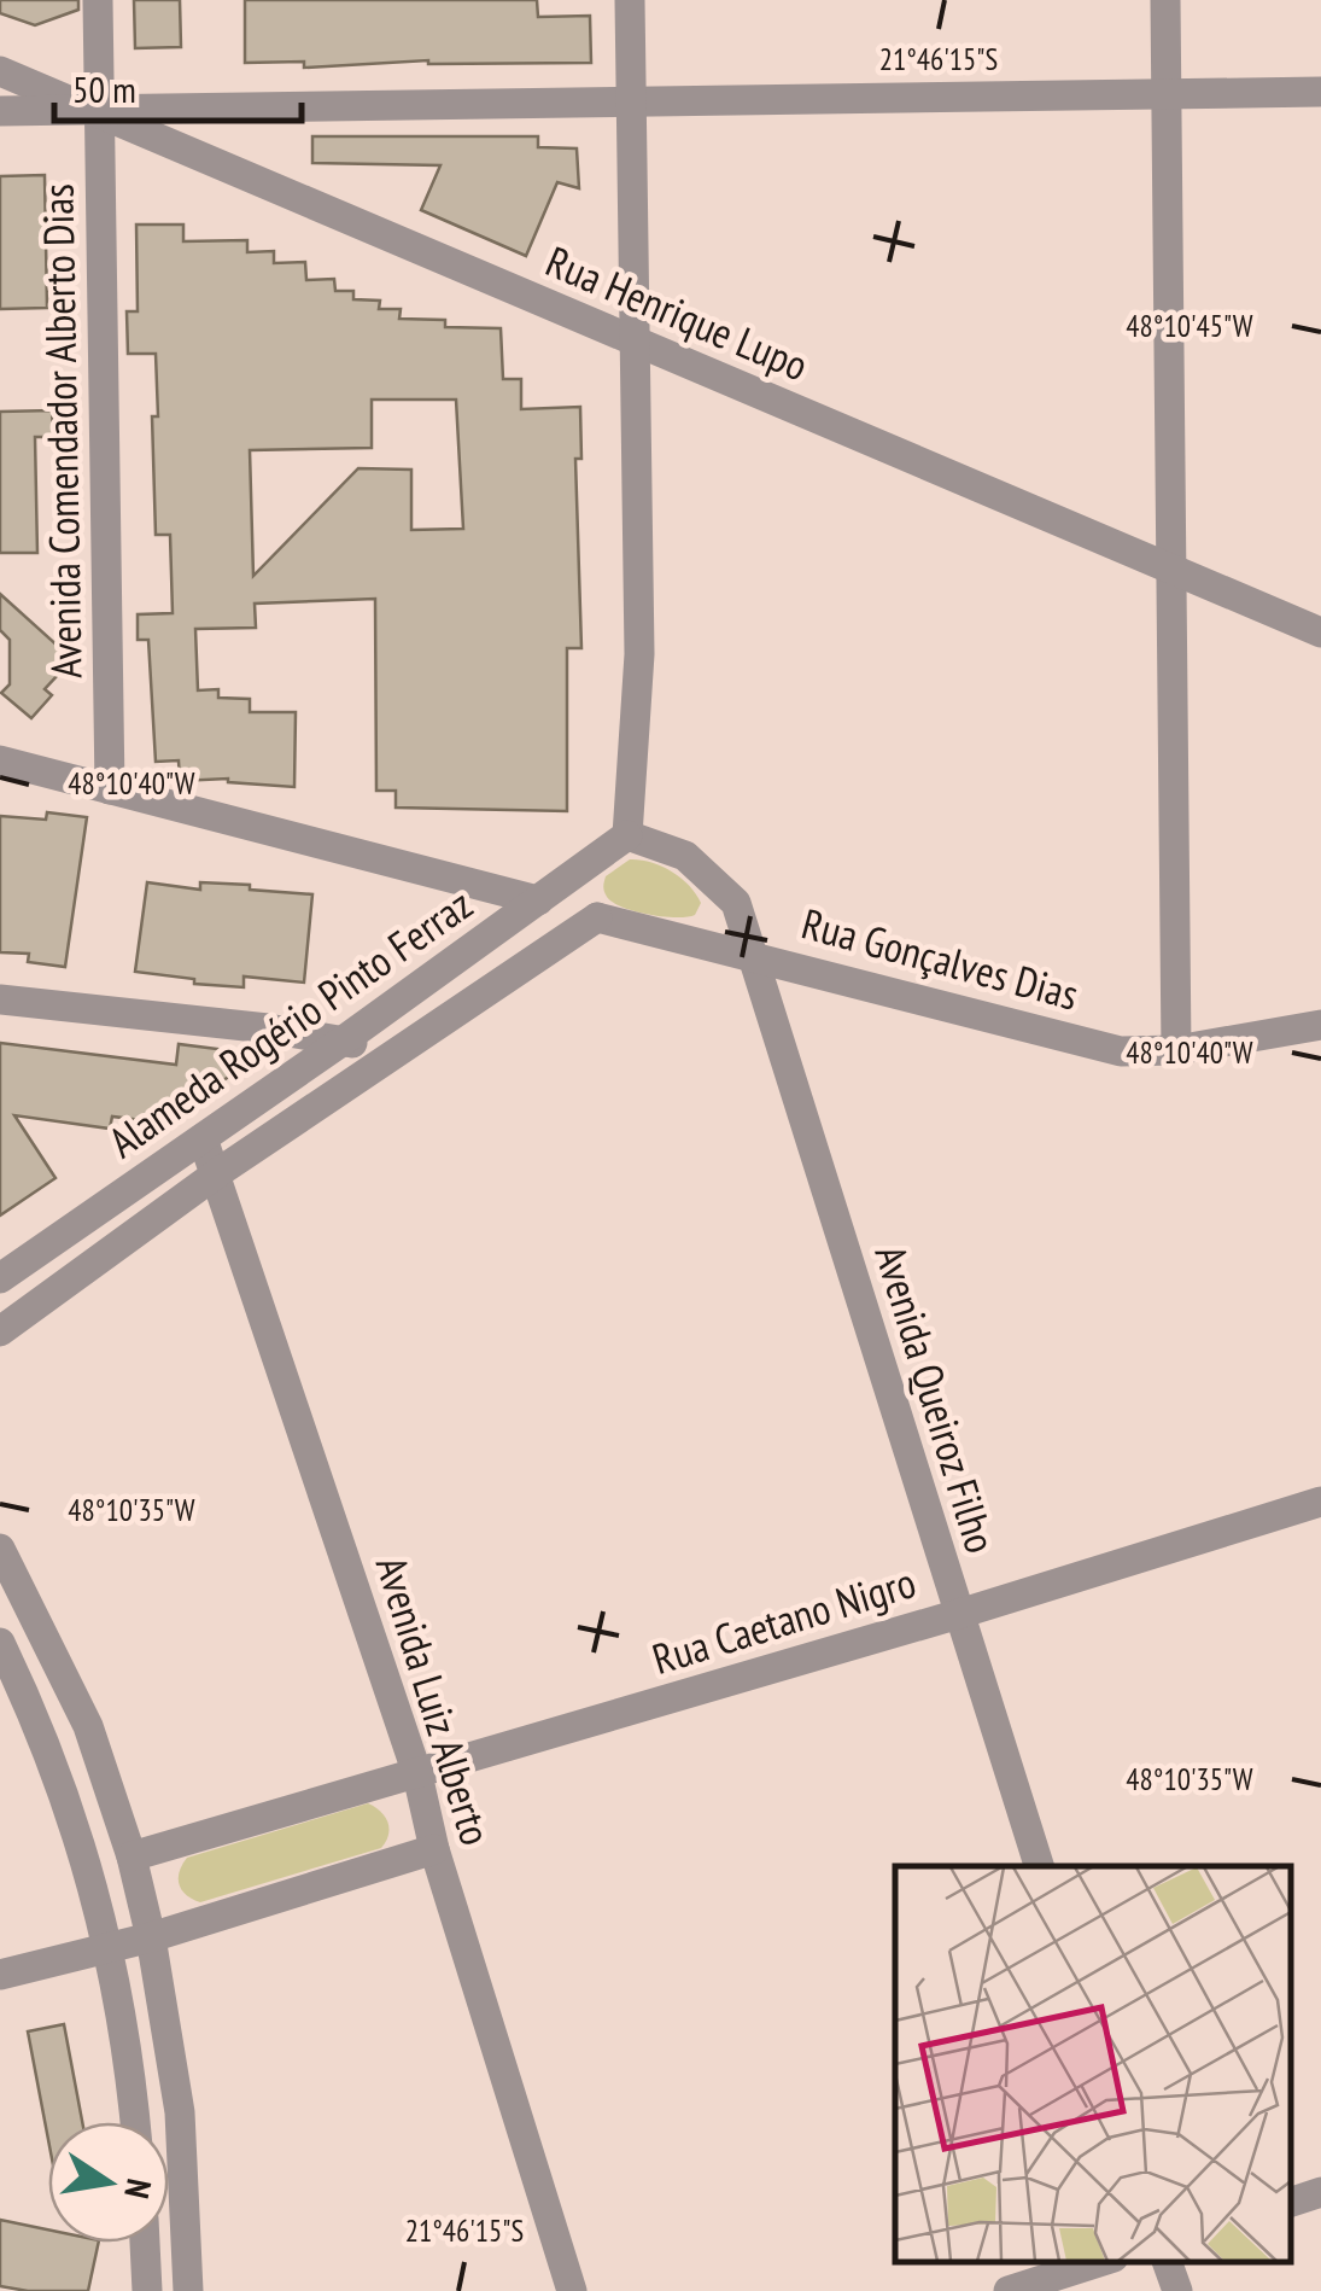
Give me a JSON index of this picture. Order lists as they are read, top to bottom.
{
  "streets": {
    "street": [
      "Rua Henrique Lupo",
      "Avenida Comendador Alberto Dias",
      "Rua Gonçalves Dias",
      "Alameda Rogério Pinto Ferraz",
      "Avenida Queiroz Filho",
      "Rua Caetano Nigro",
      "Avenida Luiz Alberto"
    ]
  },
  "crossings": [
    ["Rua Henrique Lupo", "Avenida Comendador Alberto Dias"],
    ["Rua Gonçalves Dias", "Alameda Rogério Pinto Ferraz"],
    ["Rua Gonçalves Dias", "Avenida Queiroz Filho"],
    ["Alameda Rogério Pinto Ferraz", "Avenida Luiz Alberto"],
    ["Avenida Queiroz Filho", "Rua Caetano Nigro"],
    ["Rua Caetano Nigro", "Avenida Luiz Alberto"]
  ],
  "scale_bar": "50 m",
  "north": "right",
  "coordinates": [
    "21°46'15\"S",
    "48°10'45\"W",
    "48°10'40\"W",
    "48°10'35\"W"
  ]
}
